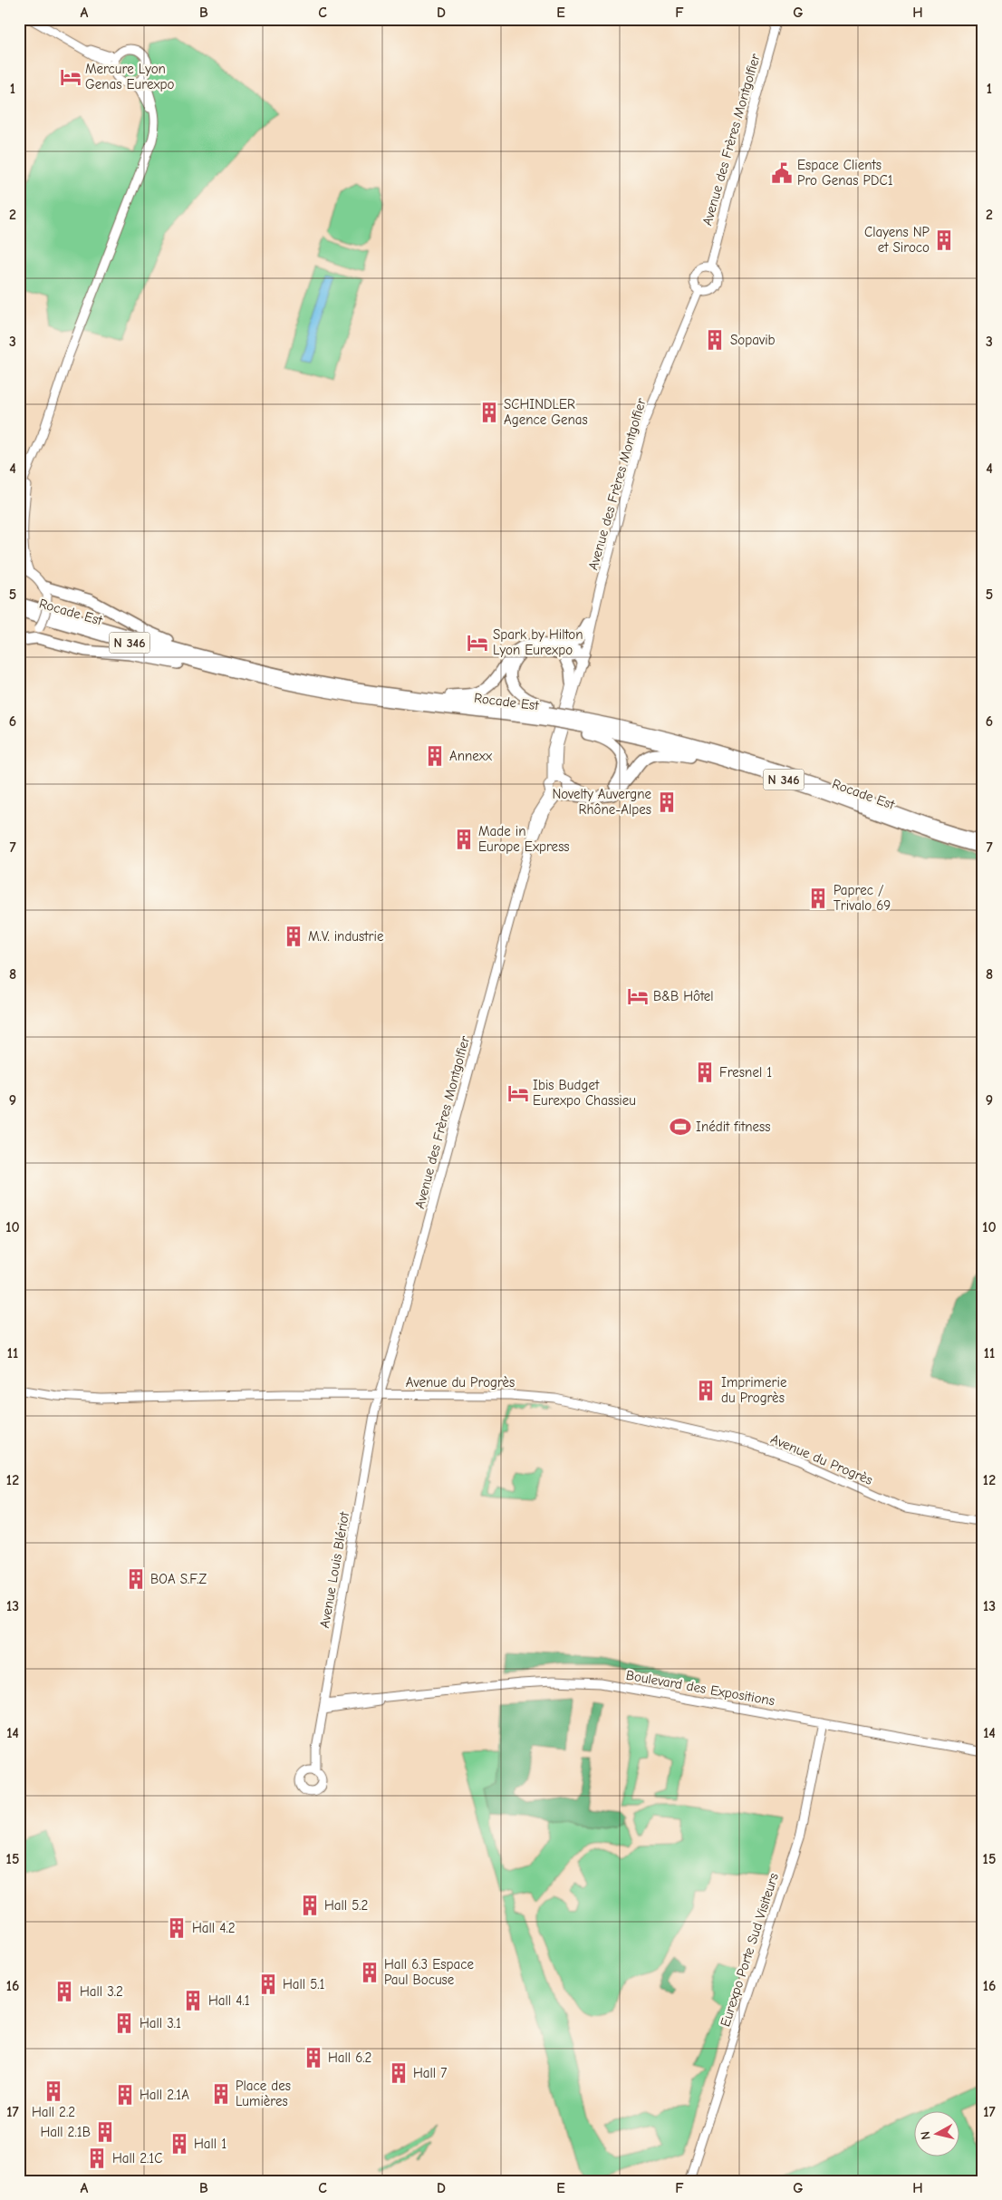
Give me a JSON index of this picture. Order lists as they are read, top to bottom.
{
  "streets": {
    "highway": ["Rocade Est", "N 346"],
    "street": [
      "Avenue des Frères Montgolfier",
      "Avenue du Progrès",
      "Avenue Louis Blériot",
      "Boulevard des Expositions",
      "Eurexpo Porte Sud Visiteurs"
    ]
  },
  "crossings": [
    ["Avenue des Frères Montgolfier", "Avenue du Progrès"],
    ["Avenue des Frères Montgolfier", "Avenue Louis Blériot"],
    ["Avenue du Progrès", "Avenue Louis Blériot"],
    ["Avenue Louis Blériot", "Boulevard des Expositions"],
    ["Boulevard des Expositions", "Eurexpo Porte Sud Visiteurs"]
  ],
  "places": {
    "hotel": [
      "Mercure Lyon Genas Eurexpo",
      "Spark by Hilton Lyon Eurexpo",
      "B&B Hôtel",
      "Ibis Budget Eurexpo Chassieu"
    ],
    "public building": ["Espace Clients Pro Genas PDC1"],
    "building": [
      "Clayens NP et Siroco",
      "Sopavib",
      "SCHINDLER Agence Genas",
      "Annexx",
      "Novelty Auvergne Rhône-Alpes",
      "Made in Europe Express",
      "Paprec / Trivalo 69",
      "M.V. industrie",
      "Fresnel 1",
      "Imprimerie du Progrès",
      "BOA S.F.Z",
      "Hall 5.2",
      "Hall 4.2",
      "Hall 6.3 Espace Paul Bocuse",
      "Hall 5.1",
      "Hall 3.2",
      "Hall 4.1",
      "Hall 3.1",
      "Hall 6.2",
      "Hall 7",
      "Hall 2.2",
      "Place des Lumières",
      "Hall 2.1A",
      "Hall 2.1B",
      "Hall 1",
      "Hall 2.1C"
    ],
    "sports": ["Inédit fitness"]
  },
  "north": "left",
  "grid": {
    "columns": [
      "A",
      "B",
      "C",
      "D",
      "E",
      "F",
      "G",
      "H"
    ],
    "rows": [
      "1",
      "2",
      "3",
      "4",
      "5",
      "6",
      "7",
      "8",
      "9",
      "10",
      "11",
      "12",
      "13",
      "14",
      "15",
      "16",
      "17"
    ]
  }
}
